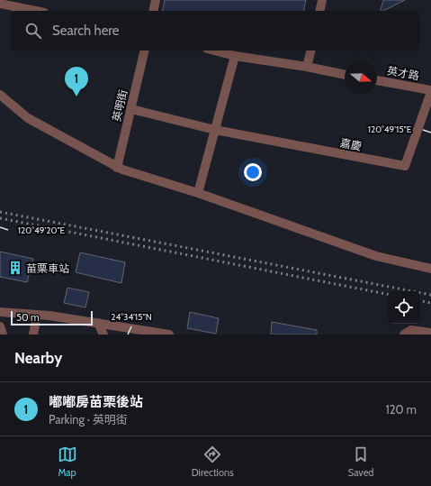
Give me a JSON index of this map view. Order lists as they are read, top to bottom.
{
  "streets": {
    "street": ["英才路", "英明街", "嘉慶"]
  },
  "crossings": [
    ["英才路", "嘉慶"],
    ["英明街", "嘉慶"]
  ],
  "places": {
    "building": ["苗栗車站"]
  },
  "scale_bar": "50 m",
  "north": "right",
  "page": {
    "search": "Search here",
    "pins": "1",
    "scale": "50 m",
    "heading": "Nearby",
    "list": [
      {
        "mark": "1",
        "name": "嘟嘟房苗栗後站",
        "note": "Parking · 英明街",
        "value": "120 m"
      }
    ],
    "nav": ["Map", "Directions", "Saved"]
  },
  "coordinates": ["120°49'15\"E", "120°49'20\"E", "24°34'15\"N"]
}
